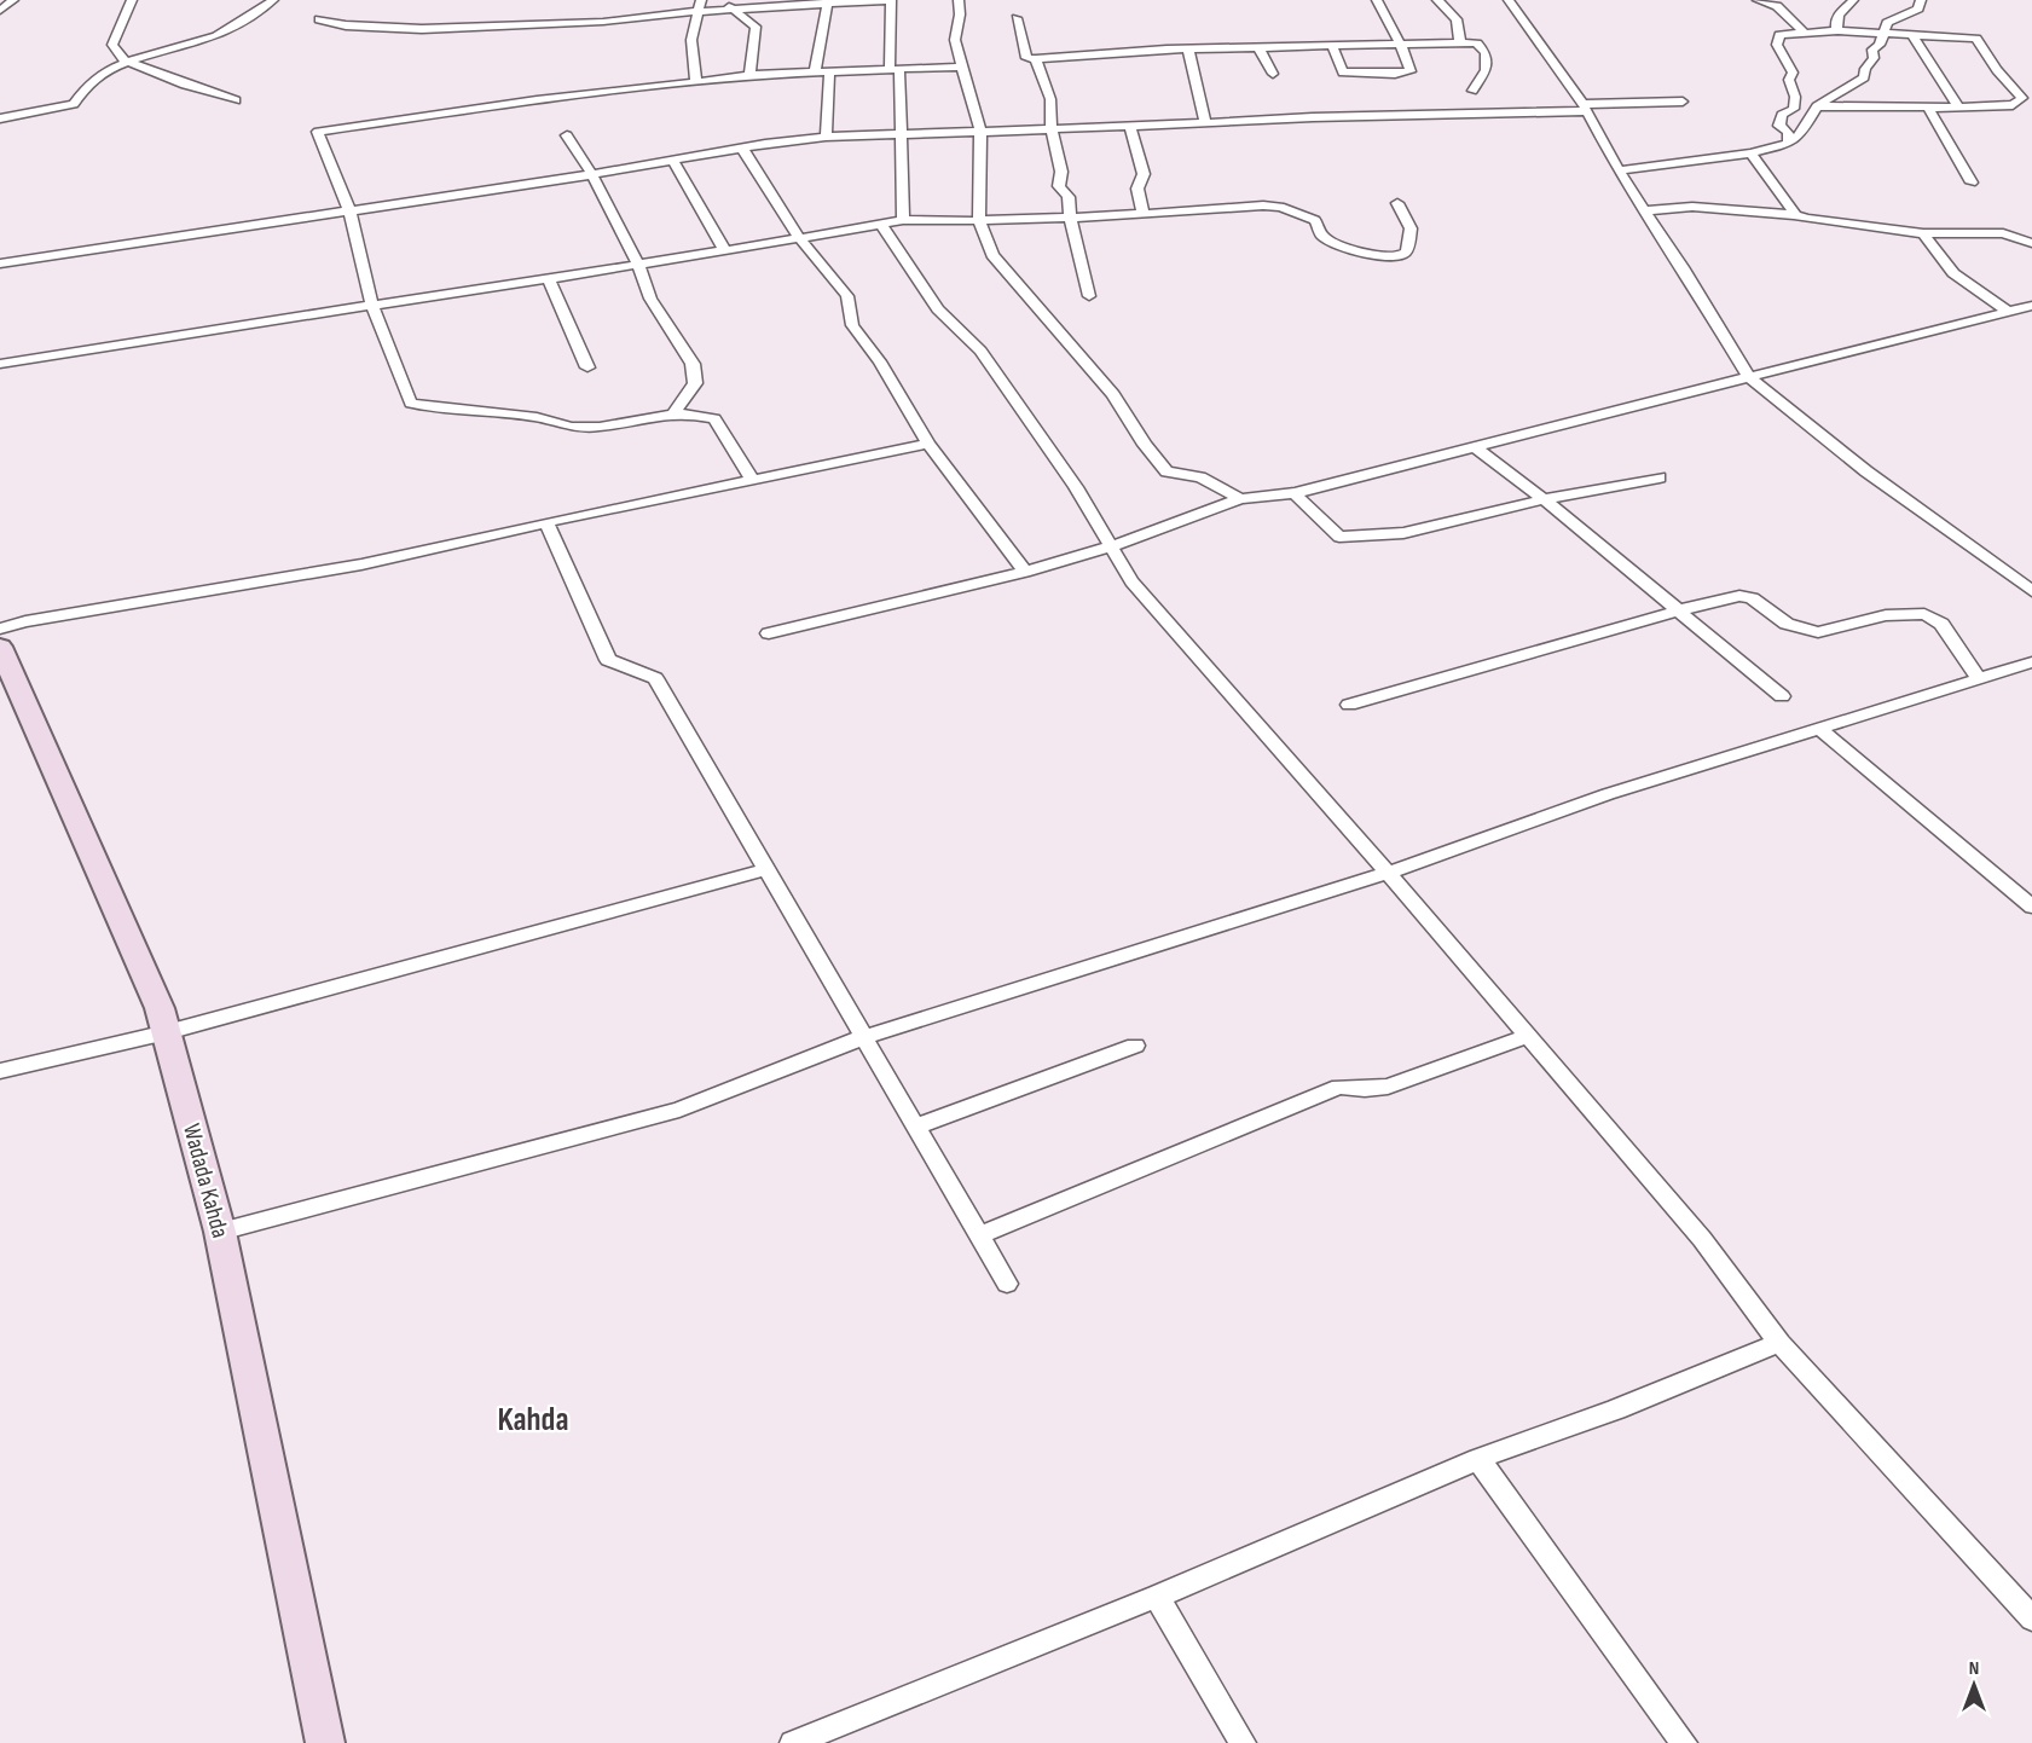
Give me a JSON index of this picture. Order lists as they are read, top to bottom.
{
  "streets": {
    "main road": ["Wadada Kahda"]
  },
  "districts": ["Kahda"],
  "north": "top"
}
